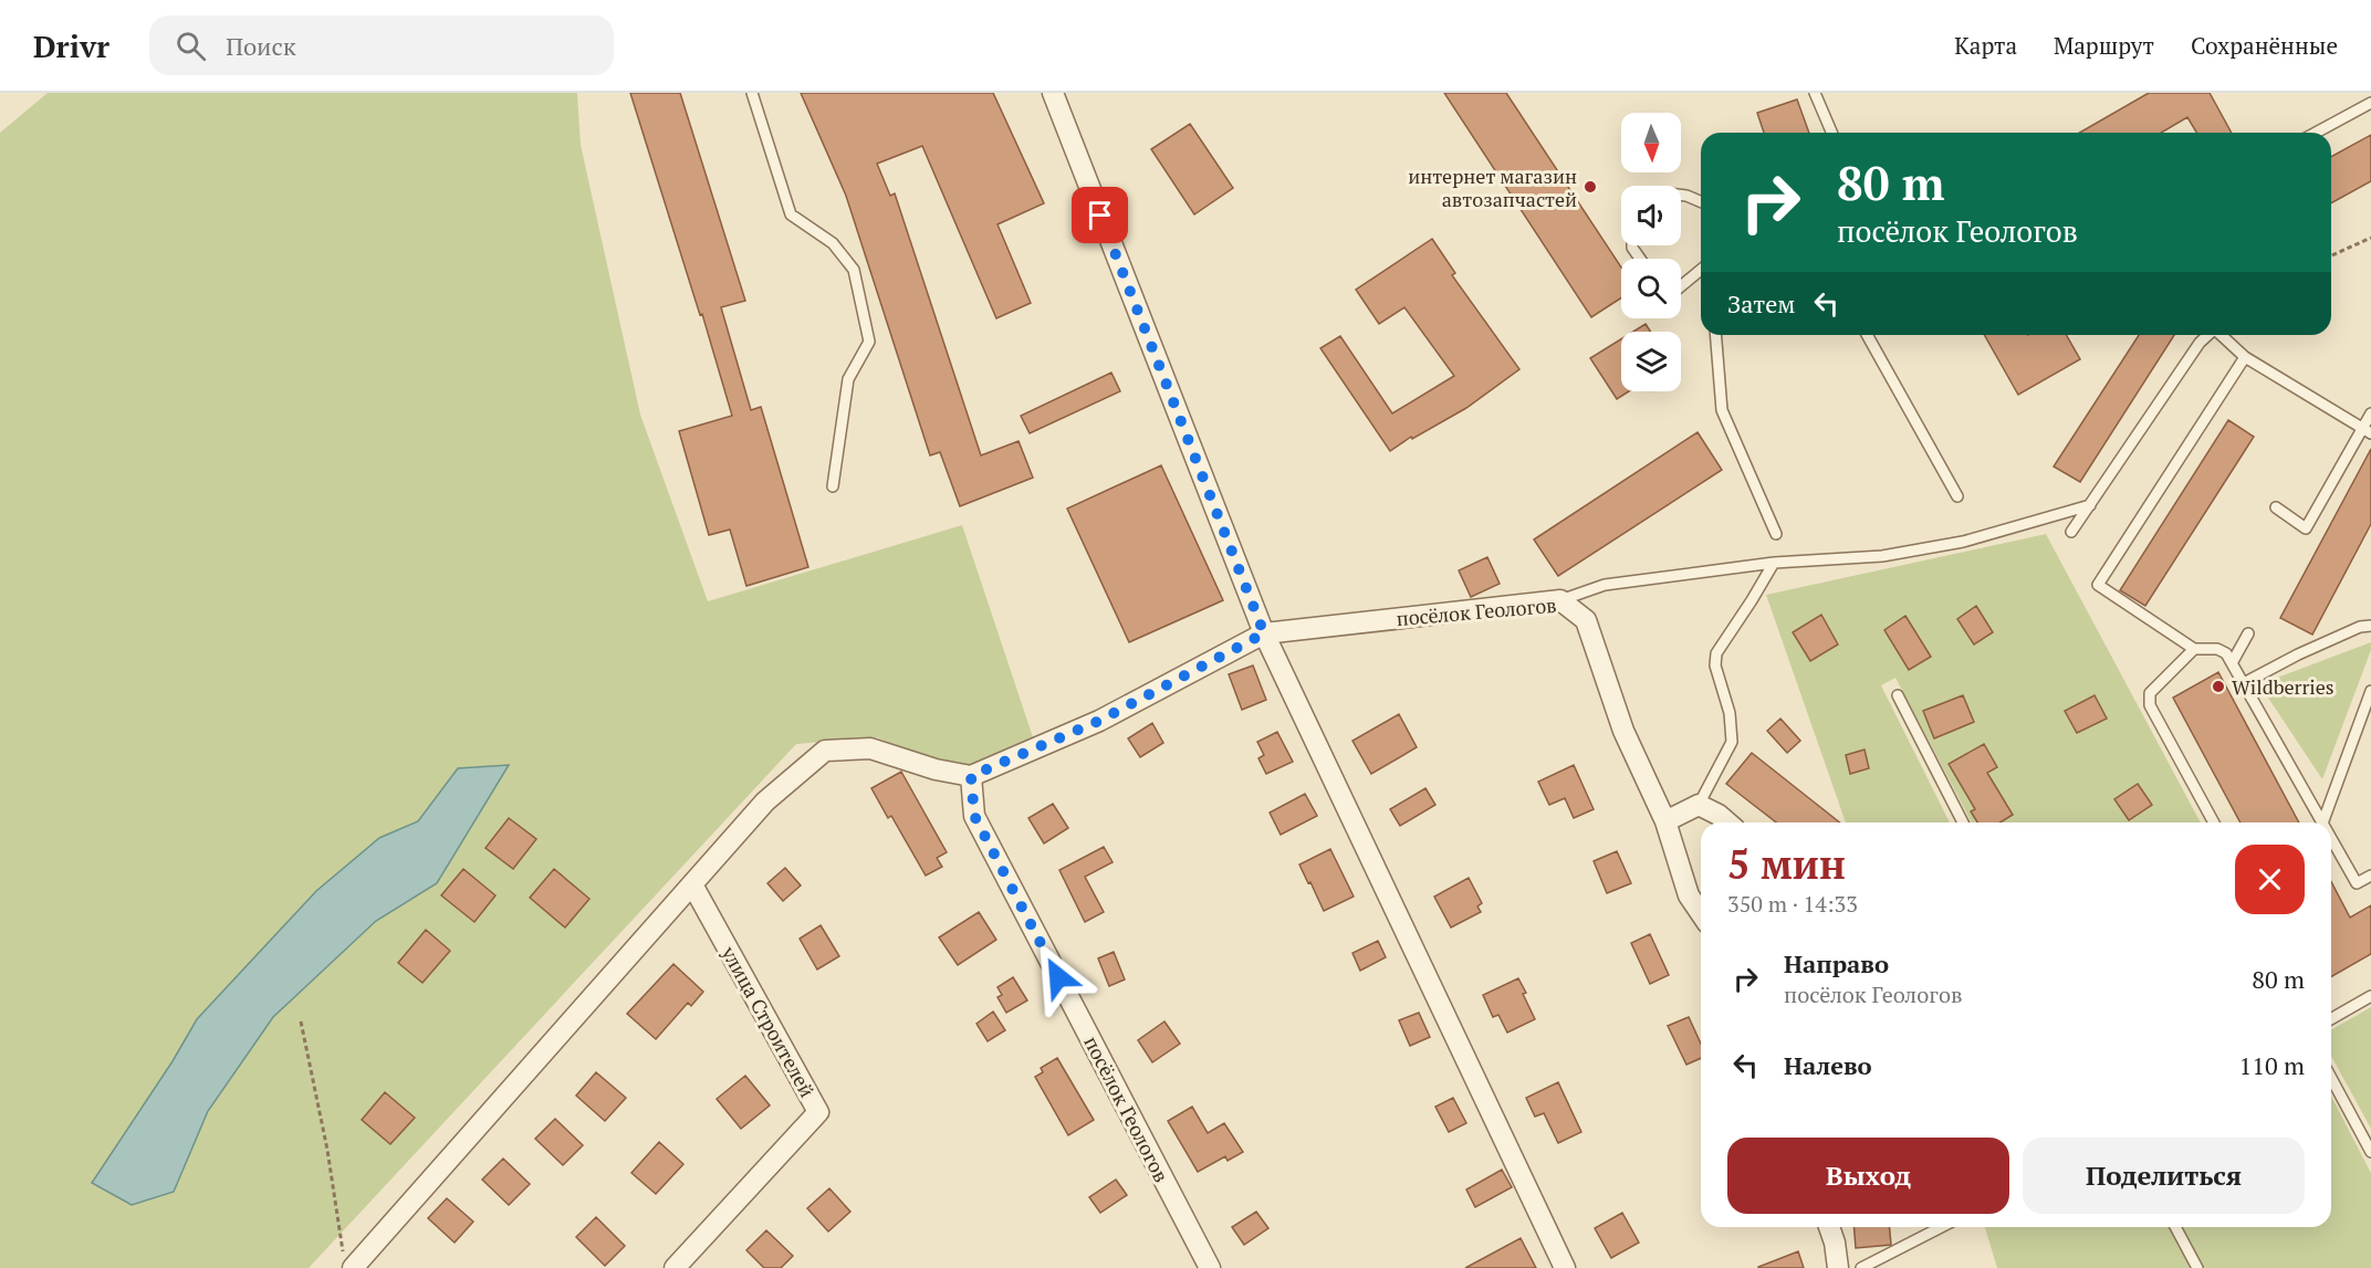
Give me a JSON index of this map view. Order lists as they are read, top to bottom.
{
  "streets": {
    "street": ["посёлок Геологов", "улица Строителей"]
  },
  "places": ["интернет магазин автозапчастей", "Wildberries"],
  "north": "bottom",
  "page": {
    "header": "Drivr",
    "search": "Поиск",
    "nav": ["Карта", "Маршрут", "Сохранённые"],
    "turn": ["80 m", "посёлок Геологов"],
    "then": "Затем",
    "heading": ["5 мин", "350 m · 14:33"],
    "list": [
      {
        "name": "Направо",
        "note": "посёлок Геологов",
        "value": "80 m"
      },
      {
        "name": "Налево",
        "value": "110 m"
      }
    ],
    "buttons": ["Выход", "Поделиться"]
  }
}
